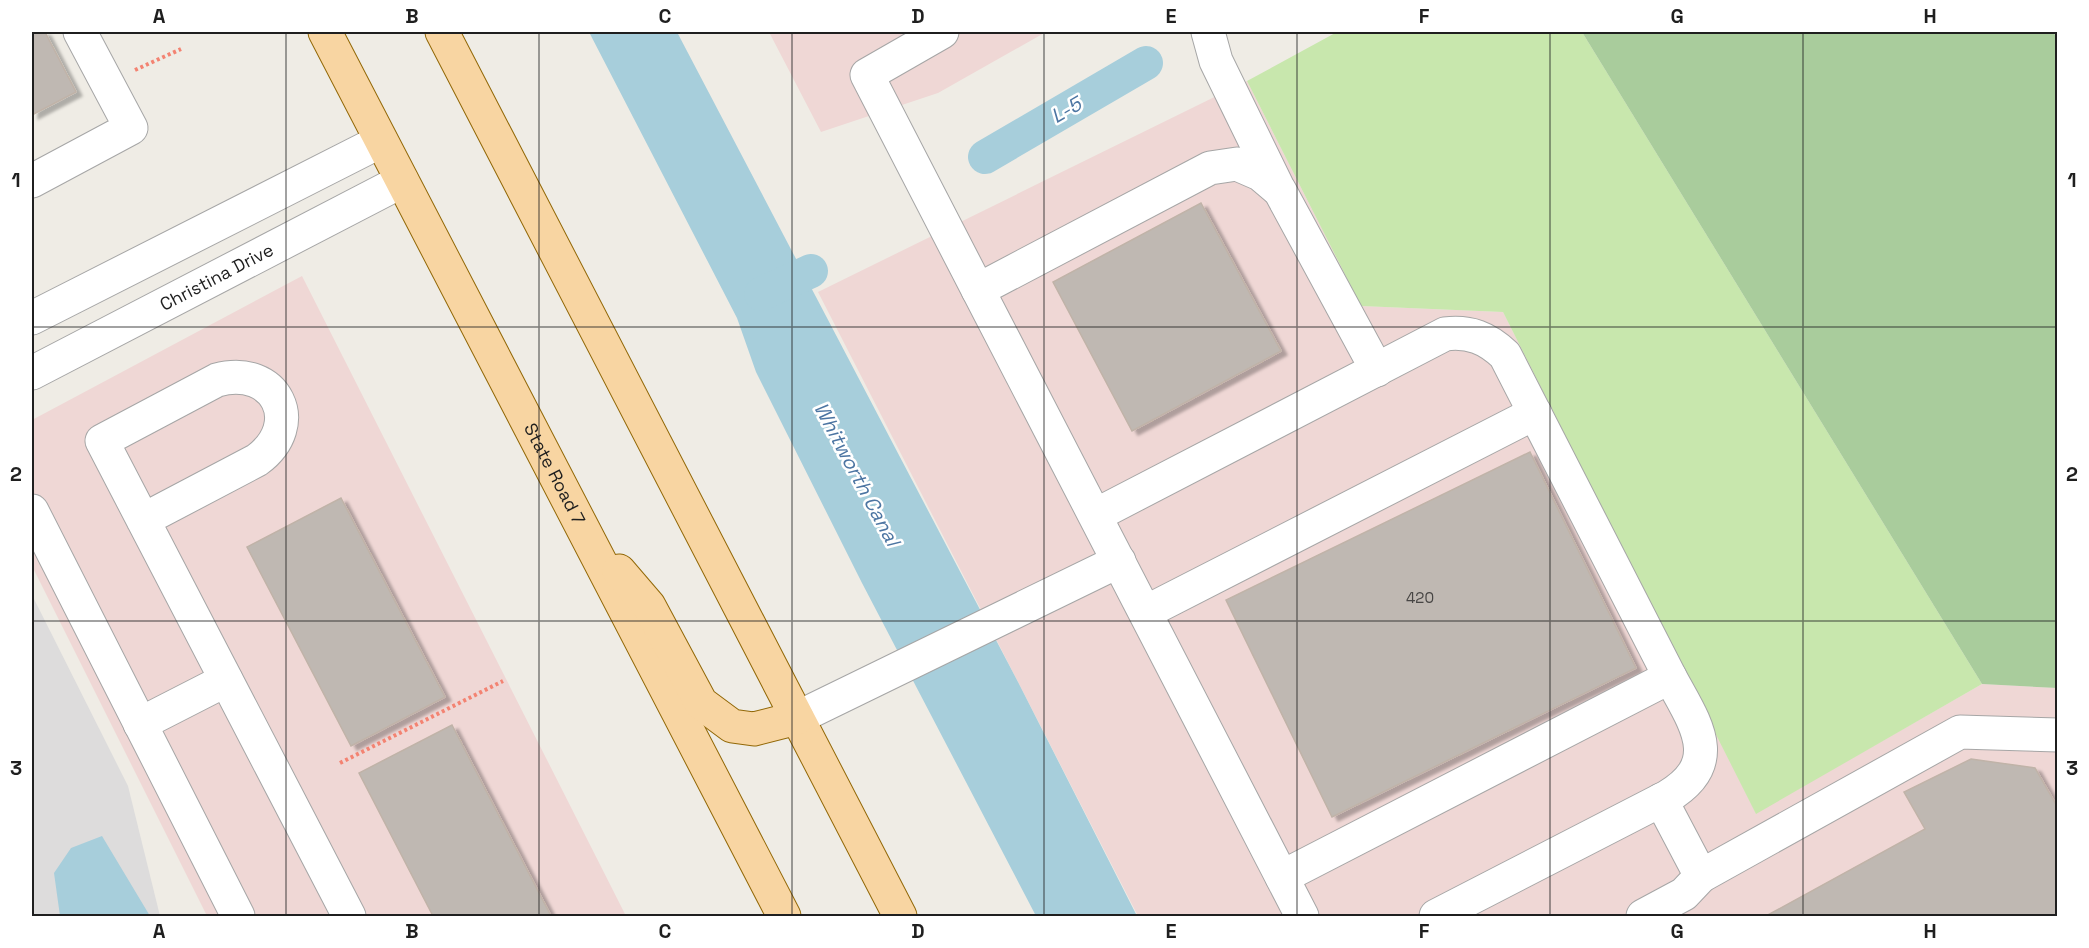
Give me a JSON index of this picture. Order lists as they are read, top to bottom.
{
  "streets": {
    "main road": ["State Road 7"],
    "street": ["Christina Drive"]
  },
  "crossings": [
    ["Christina Drive", "State Road 7"]
  ],
  "water": ["L-5", "Whitworth Canal"],
  "house_numbers": ["420"],
  "grid": {
    "columns": [
      "A",
      "B",
      "C",
      "D",
      "E",
      "F",
      "G",
      "H"
    ],
    "rows": ["1", "2", "3"]
  }
}
